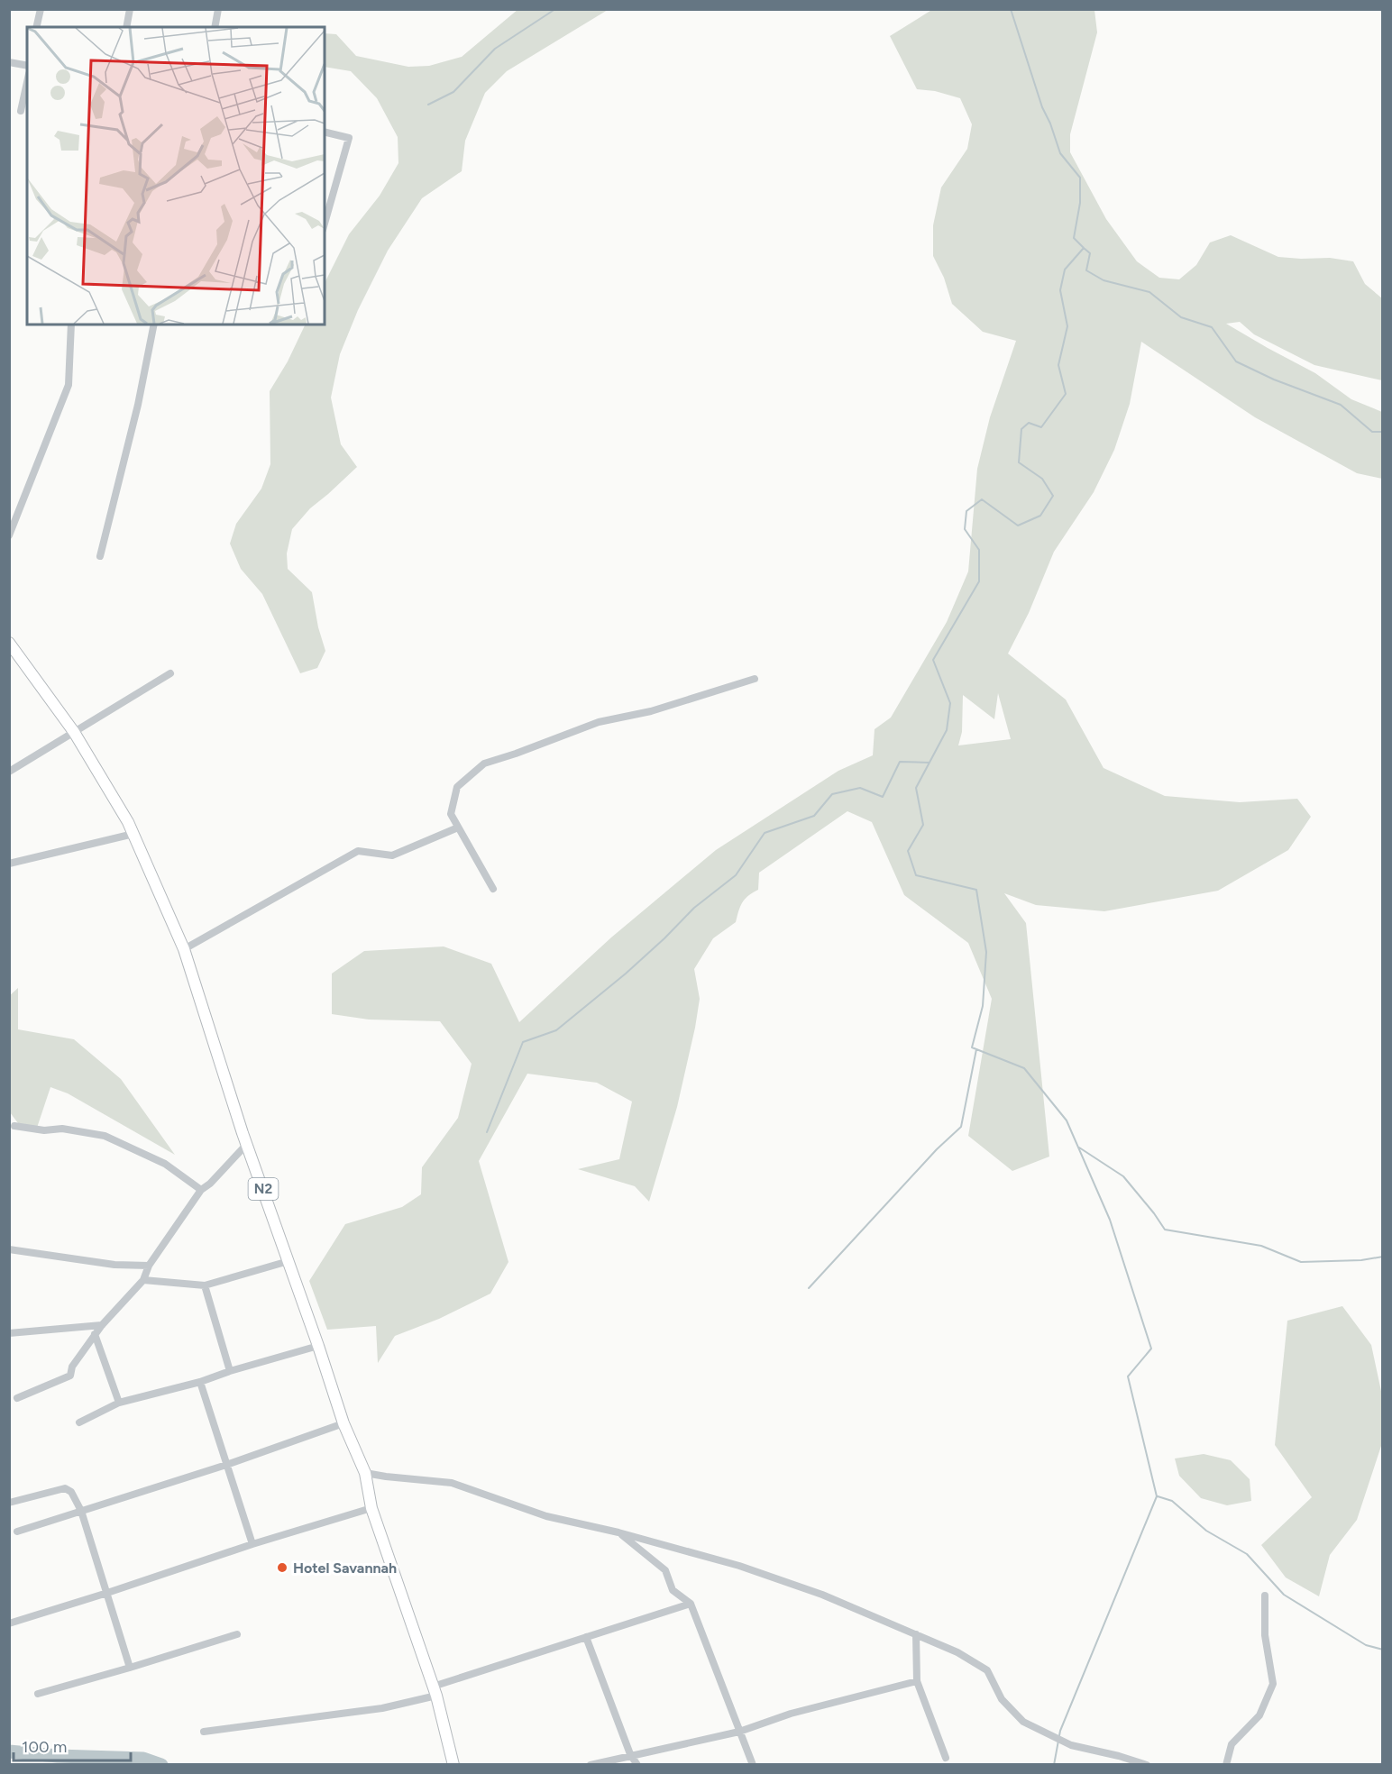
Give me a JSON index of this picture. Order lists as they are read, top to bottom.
{
  "streets": {
    "highway": ["N2"]
  },
  "places": ["Hotel Savannah"],
  "scale_bar": "100 m"
}
